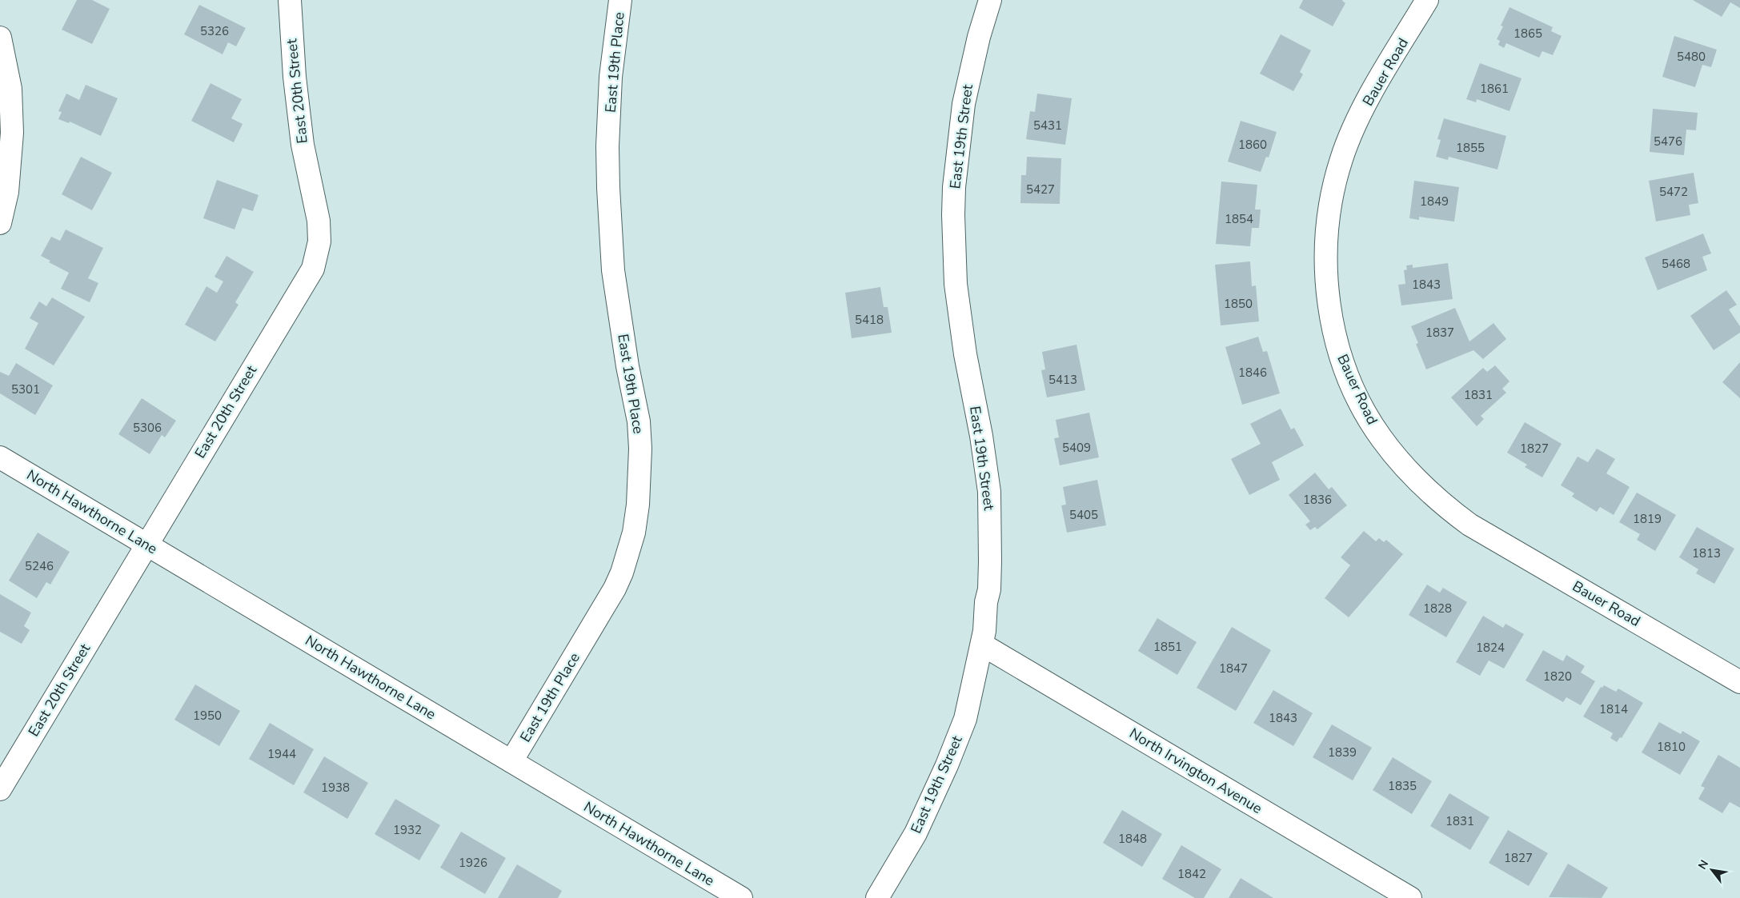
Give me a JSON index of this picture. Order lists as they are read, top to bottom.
{
  "streets": {
    "street": [
      "East 19th Place",
      "Bauer Road",
      "East 20th Street",
      "East 19th Street",
      "North Hawthorne Lane",
      "North Irvington Avenue"
    ]
  },
  "crossings": [
    ["East 19th Place", "North Hawthorne Lane"],
    ["East 20th Street", "North Hawthorne Lane"],
    ["East 19th Street", "North Irvington Avenue"]
  ],
  "house_numbers": [
    "5326",
    "1865",
    "5480",
    "1861",
    "5431",
    "5476",
    "1860",
    "1855",
    "5427",
    "5472",
    "1849",
    "1854",
    "5468",
    "1843",
    "1850",
    "5418",
    "1837",
    "1846",
    "5413",
    "5301",
    "1831",
    "5306",
    "5409",
    "1827",
    "1836",
    "5405",
    "1819",
    "1813",
    "5246",
    "1828",
    "1851",
    "1824",
    "1847",
    "1820",
    "1814",
    "1950",
    "1843",
    "1810",
    "1839",
    "1944",
    "1835",
    "1938",
    "1831",
    "1932",
    "1848",
    "1827",
    "1926",
    "1842"
  ],
  "north": "top left"
}
